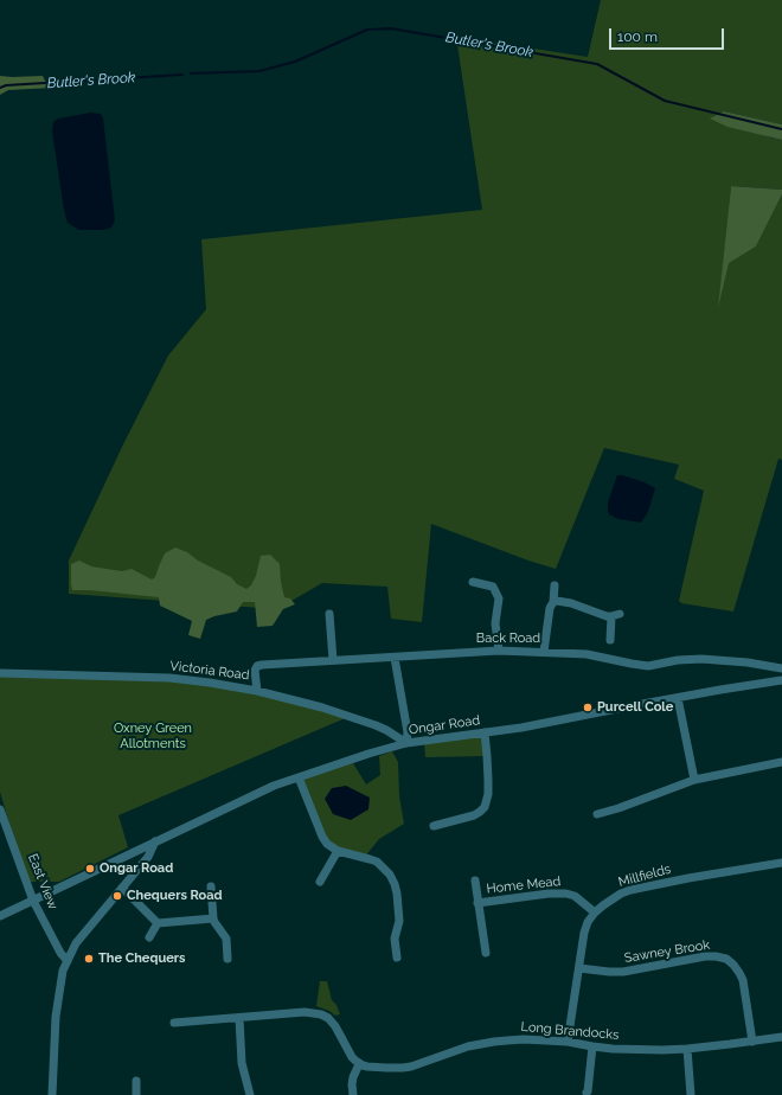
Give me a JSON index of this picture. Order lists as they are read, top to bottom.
{
  "streets": {
    "street": [
      "Back Road",
      "Victoria Road",
      "Ongar Road",
      "Millfields",
      "East View",
      "Home Mead",
      "Sawney Brook",
      "Long Brandocks"
    ]
  },
  "crossings": [
    ["Back Road", "Victoria Road"],
    ["Victoria Road", "Ongar Road"],
    ["Ongar Road", "East View"],
    ["Millfields", "Home Mead"],
    ["Millfields", "Sawney Brook"],
    ["Millfields", "Long Brandocks"],
    ["Sawney Brook", "Long Brandocks"]
  ],
  "water": ["Butler's Brook"],
  "parks": ["Oxney Green Allotments"],
  "places": [
    "Purcell Cole",
    "Ongar Road",
    "Chequers Road",
    "The Chequers"
  ],
  "scale_bar": "100 m"
}
